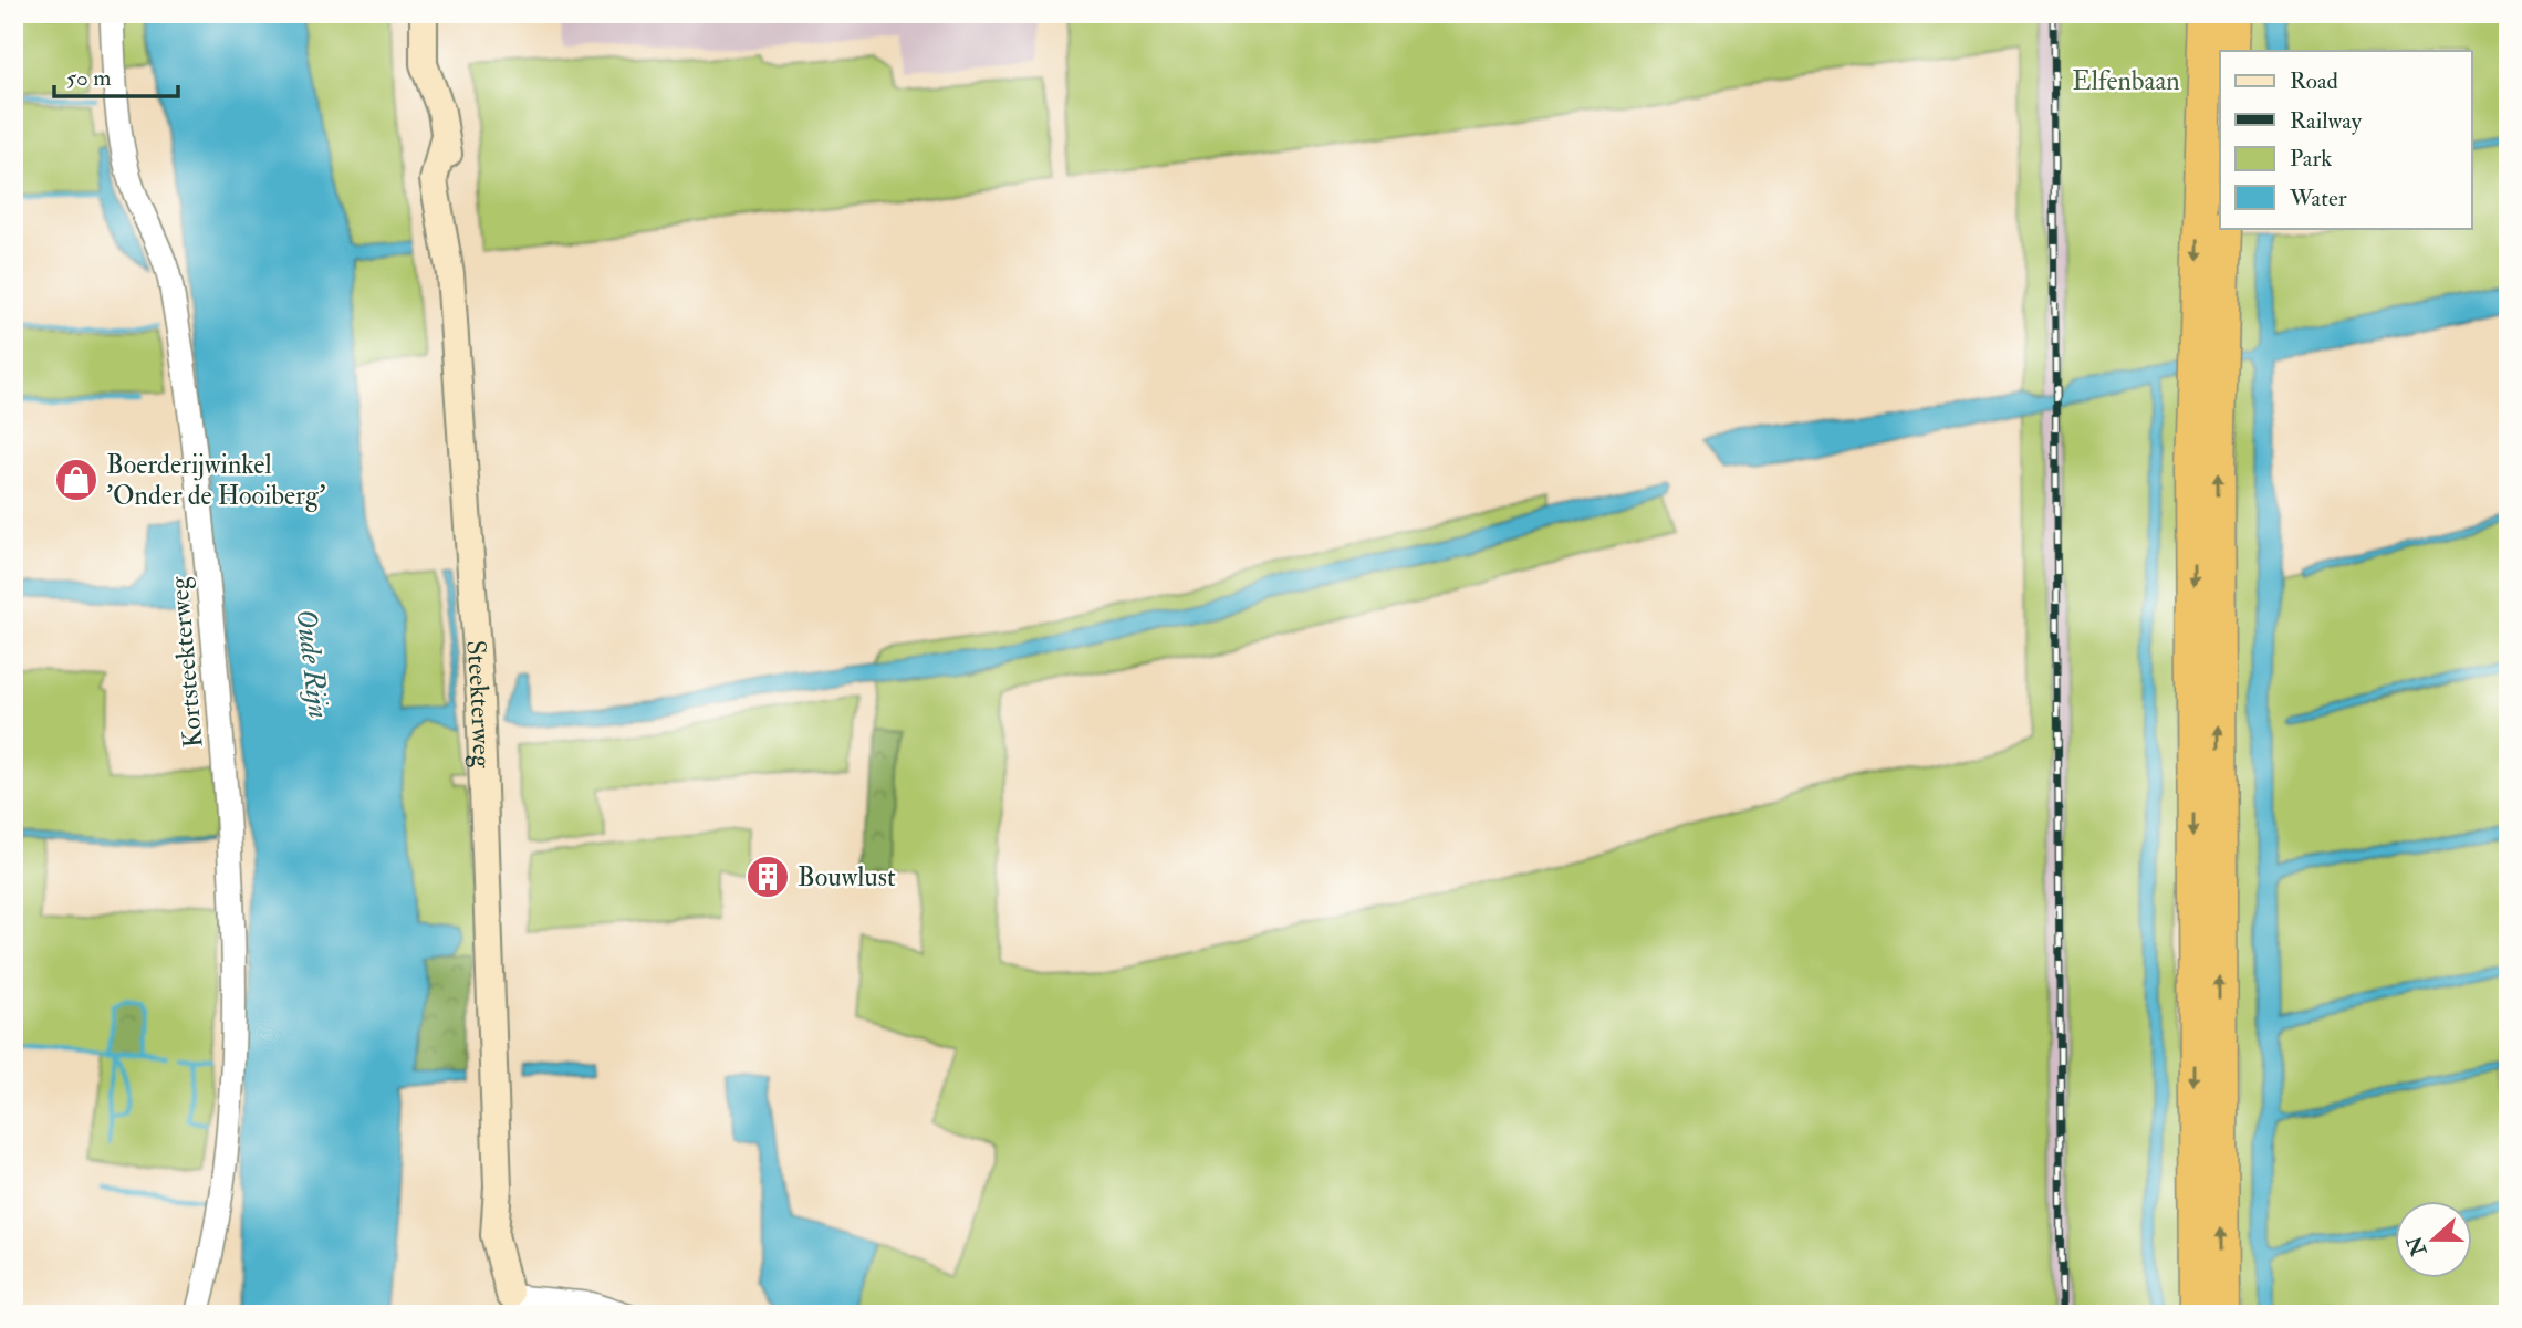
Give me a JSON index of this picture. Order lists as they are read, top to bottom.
{
  "streets": {
    "main road": ["Steekterweg"],
    "street": ["Kortsteekterweg"]
  },
  "water": ["Oude Rijn"],
  "parks": ["Elfenbaan"],
  "places": {
    "shop": ["Boerderijwinkel 'Onder de Hooiberg'"],
    "building": ["Bouwlust"]
  },
  "legend": [
    "Road",
    "Railway",
    "Park",
    "Water"
  ],
  "scale_bar": "50 m",
  "north": "left"
}
